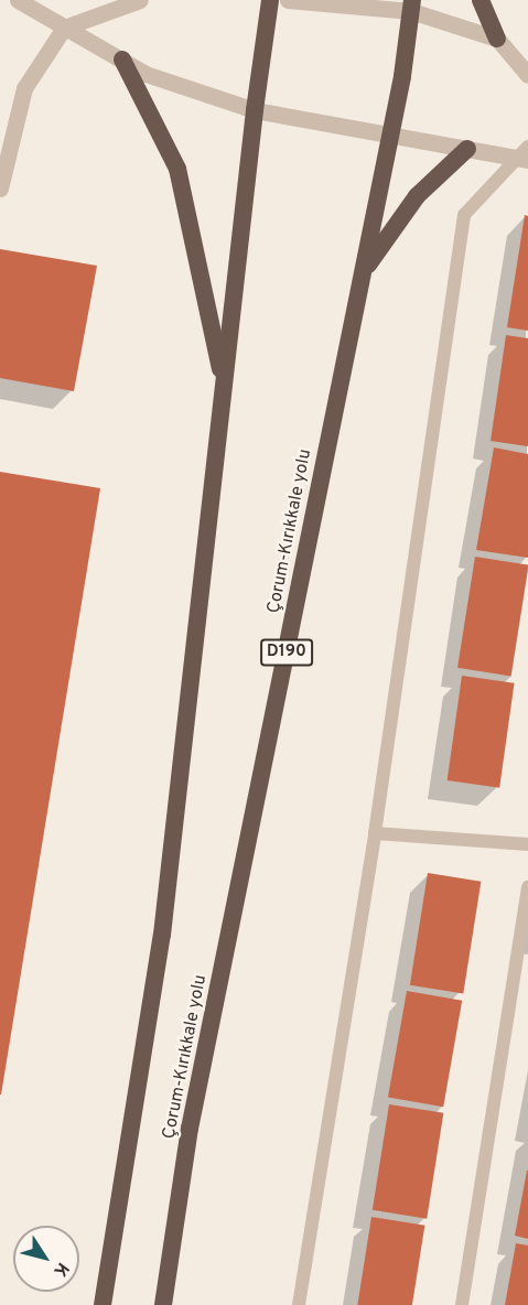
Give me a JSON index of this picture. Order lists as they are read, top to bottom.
{
  "streets": {
    "highway": ["Çorum-Kırıkkale yolu", "D190"]
  },
  "north": "bottom right"
}
